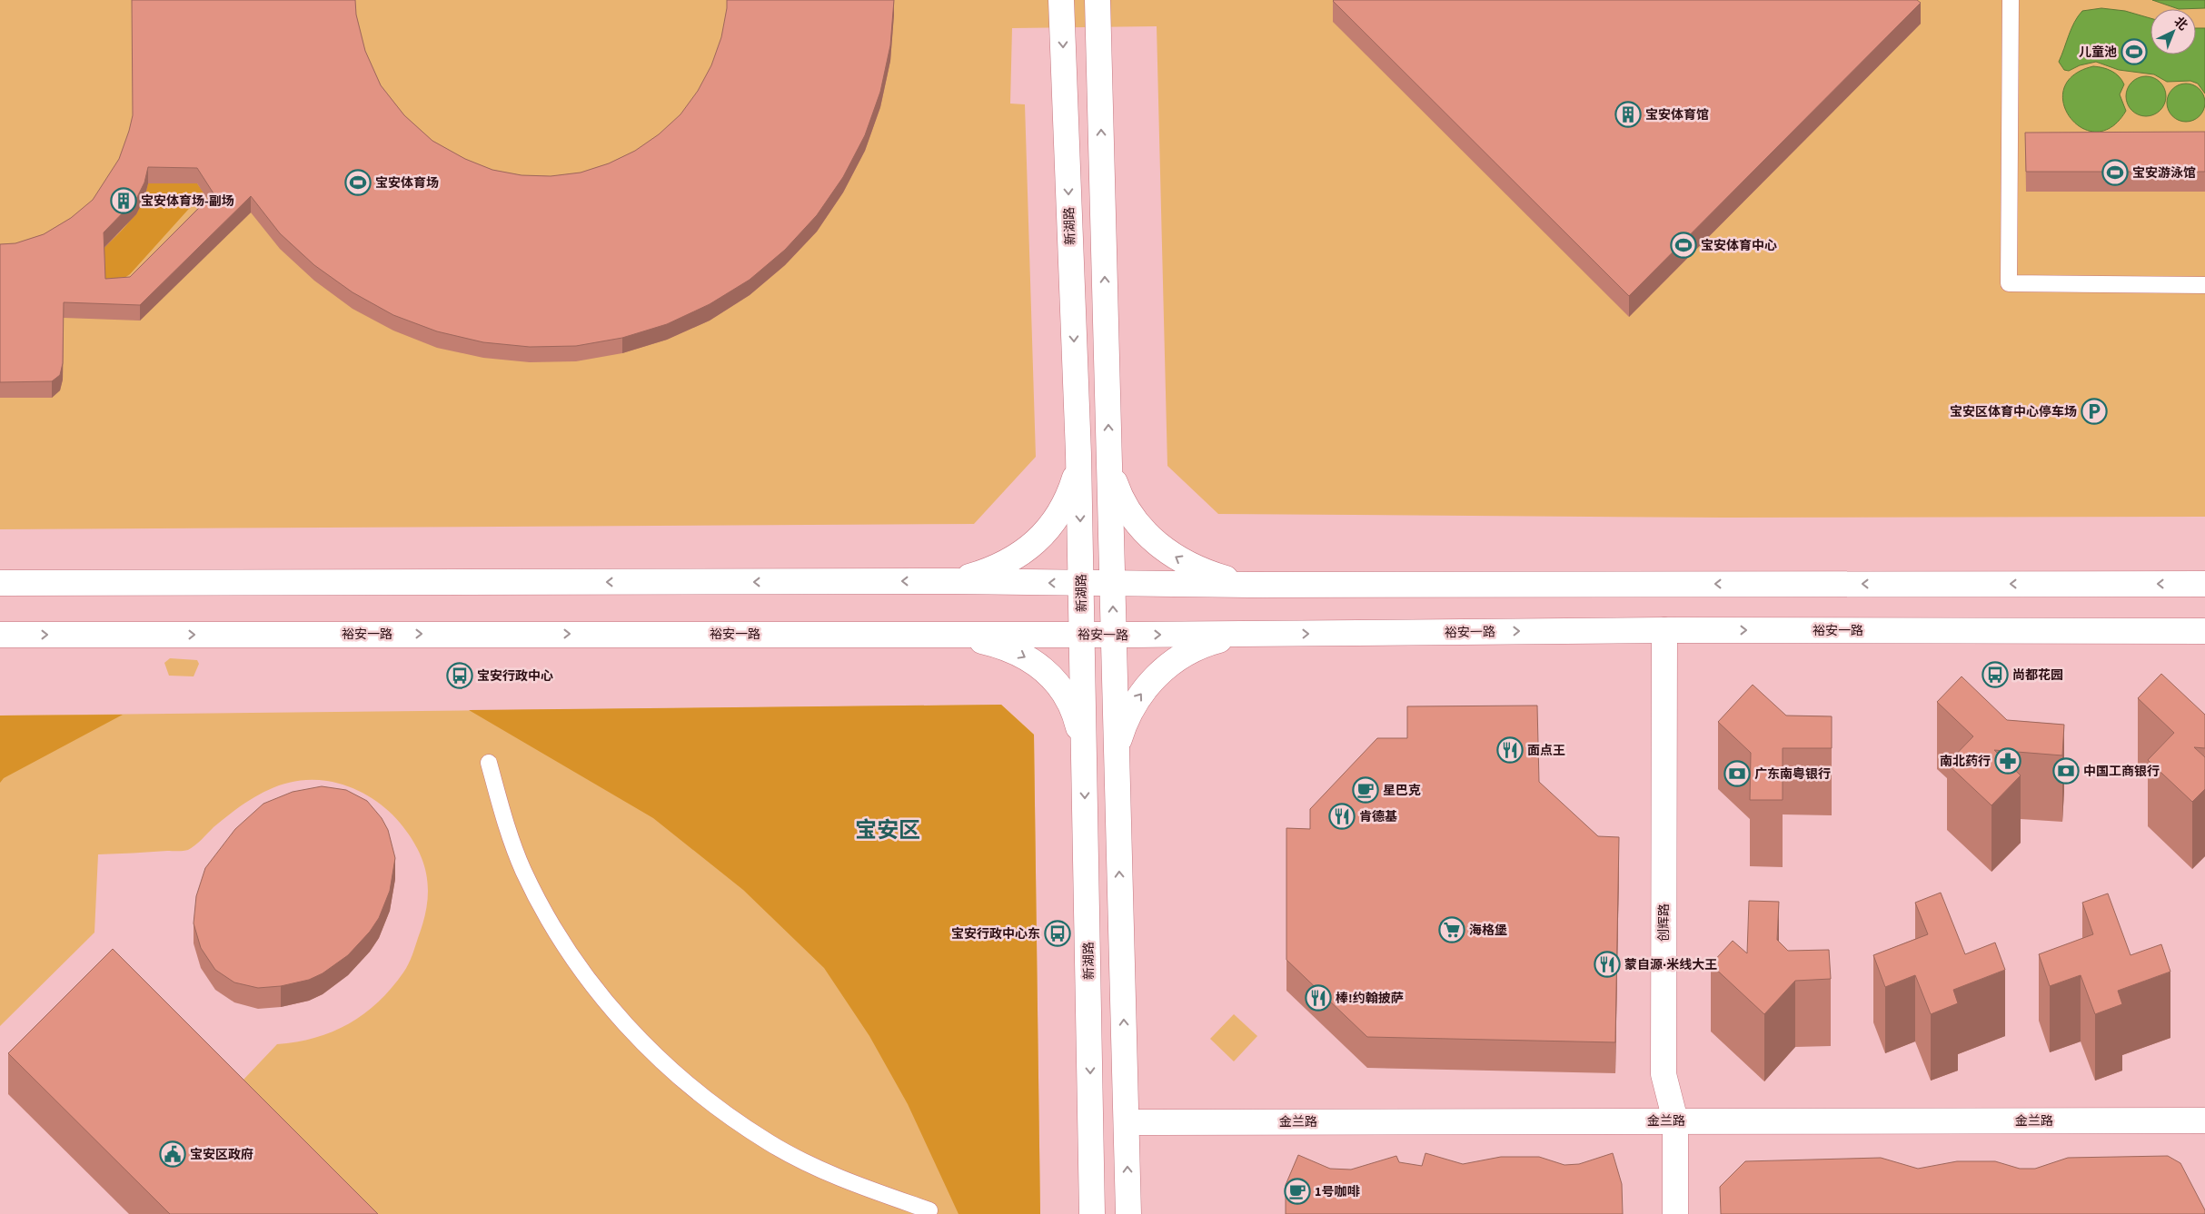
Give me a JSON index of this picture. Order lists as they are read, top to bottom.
{
  "streets": {
    "main road": [
      "新湖路",
      "裕安一路",
      "创辉路",
      "金兰路"
    ]
  },
  "crossings": [
    ["新湖路", "裕安一路"],
    ["裕安一路", "创辉路"],
    ["创辉路", "金兰路"]
  ],
  "districts": ["宝安区"],
  "places": {
    "sports": [
      "儿童池",
      "宝安游泳馆",
      "宝安体育场",
      "宝安体育中心"
    ],
    "building": ["宝安体育馆", "宝安体育场-副场"],
    "parking": ["宝安区体育中心停车场"],
    "bus stop": ["尚都花园", "宝安行政中心", "宝安行政中心东"],
    "restaurant": [
      "面点王",
      "肯德基",
      "蒙自源·米线大王",
      "棒!约翰披萨"
    ],
    "pharmacy": ["南北药行"],
    "bank": ["中国工商银行", "广东南粤银行"],
    "cafe": ["星巴克", "1号咖啡"],
    "supermarket": ["海格堡"],
    "public building": ["宝安区政府"]
  },
  "north": "top right"
}
